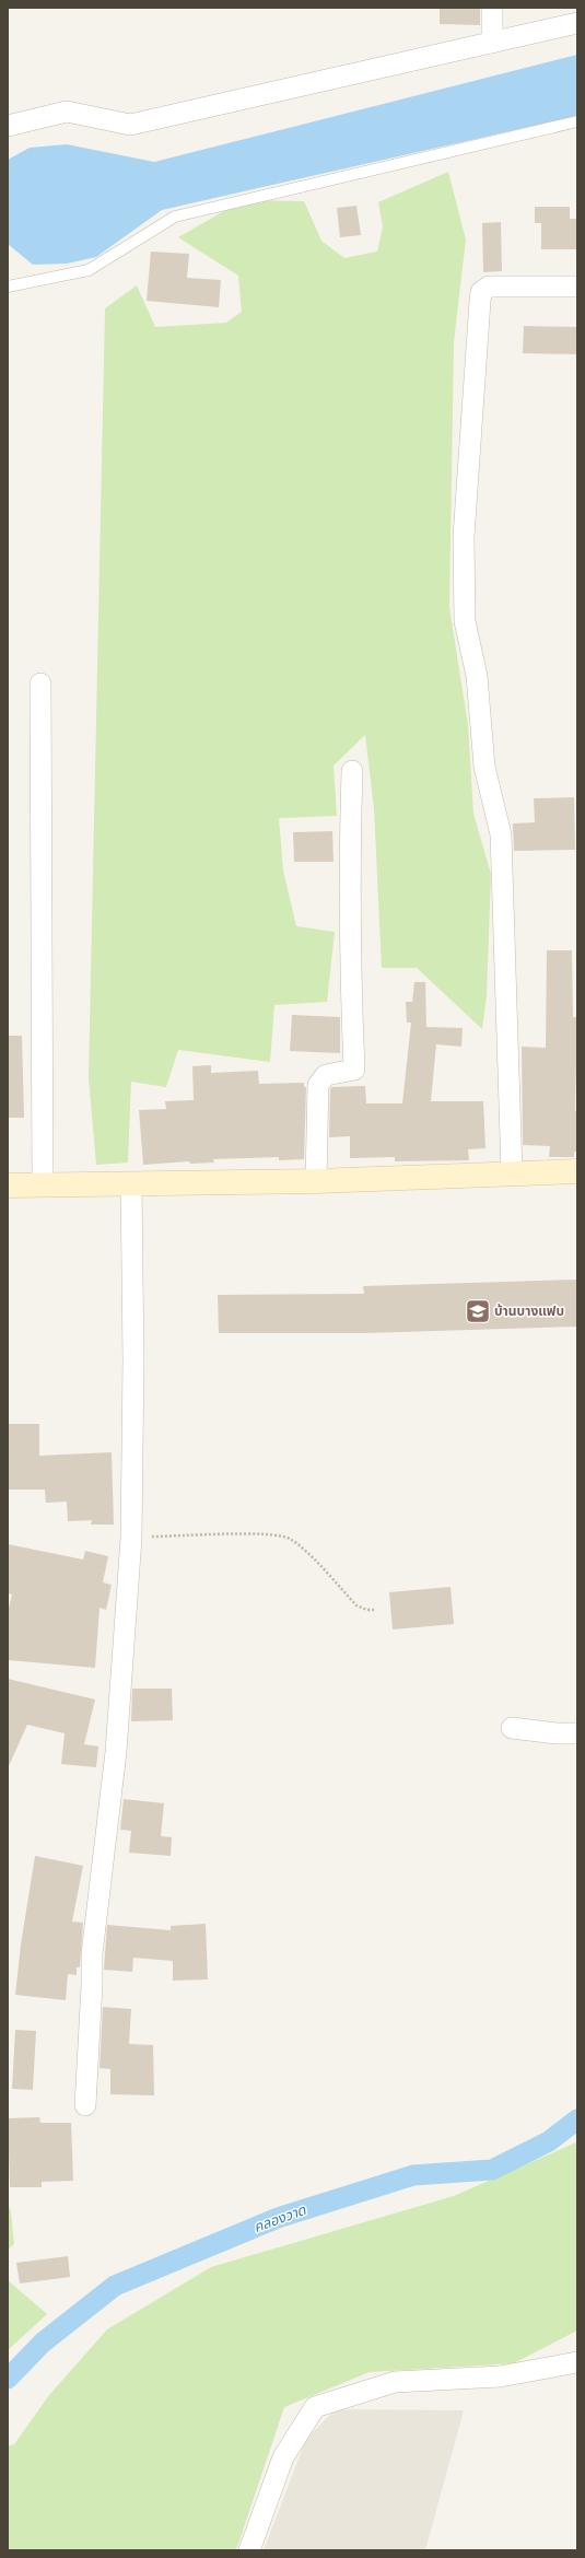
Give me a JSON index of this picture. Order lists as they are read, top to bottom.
{
  "water": ["คลองวาด"],
  "places": {
    "school or university": ["บ้านบางแฟบ"]
  }
}
